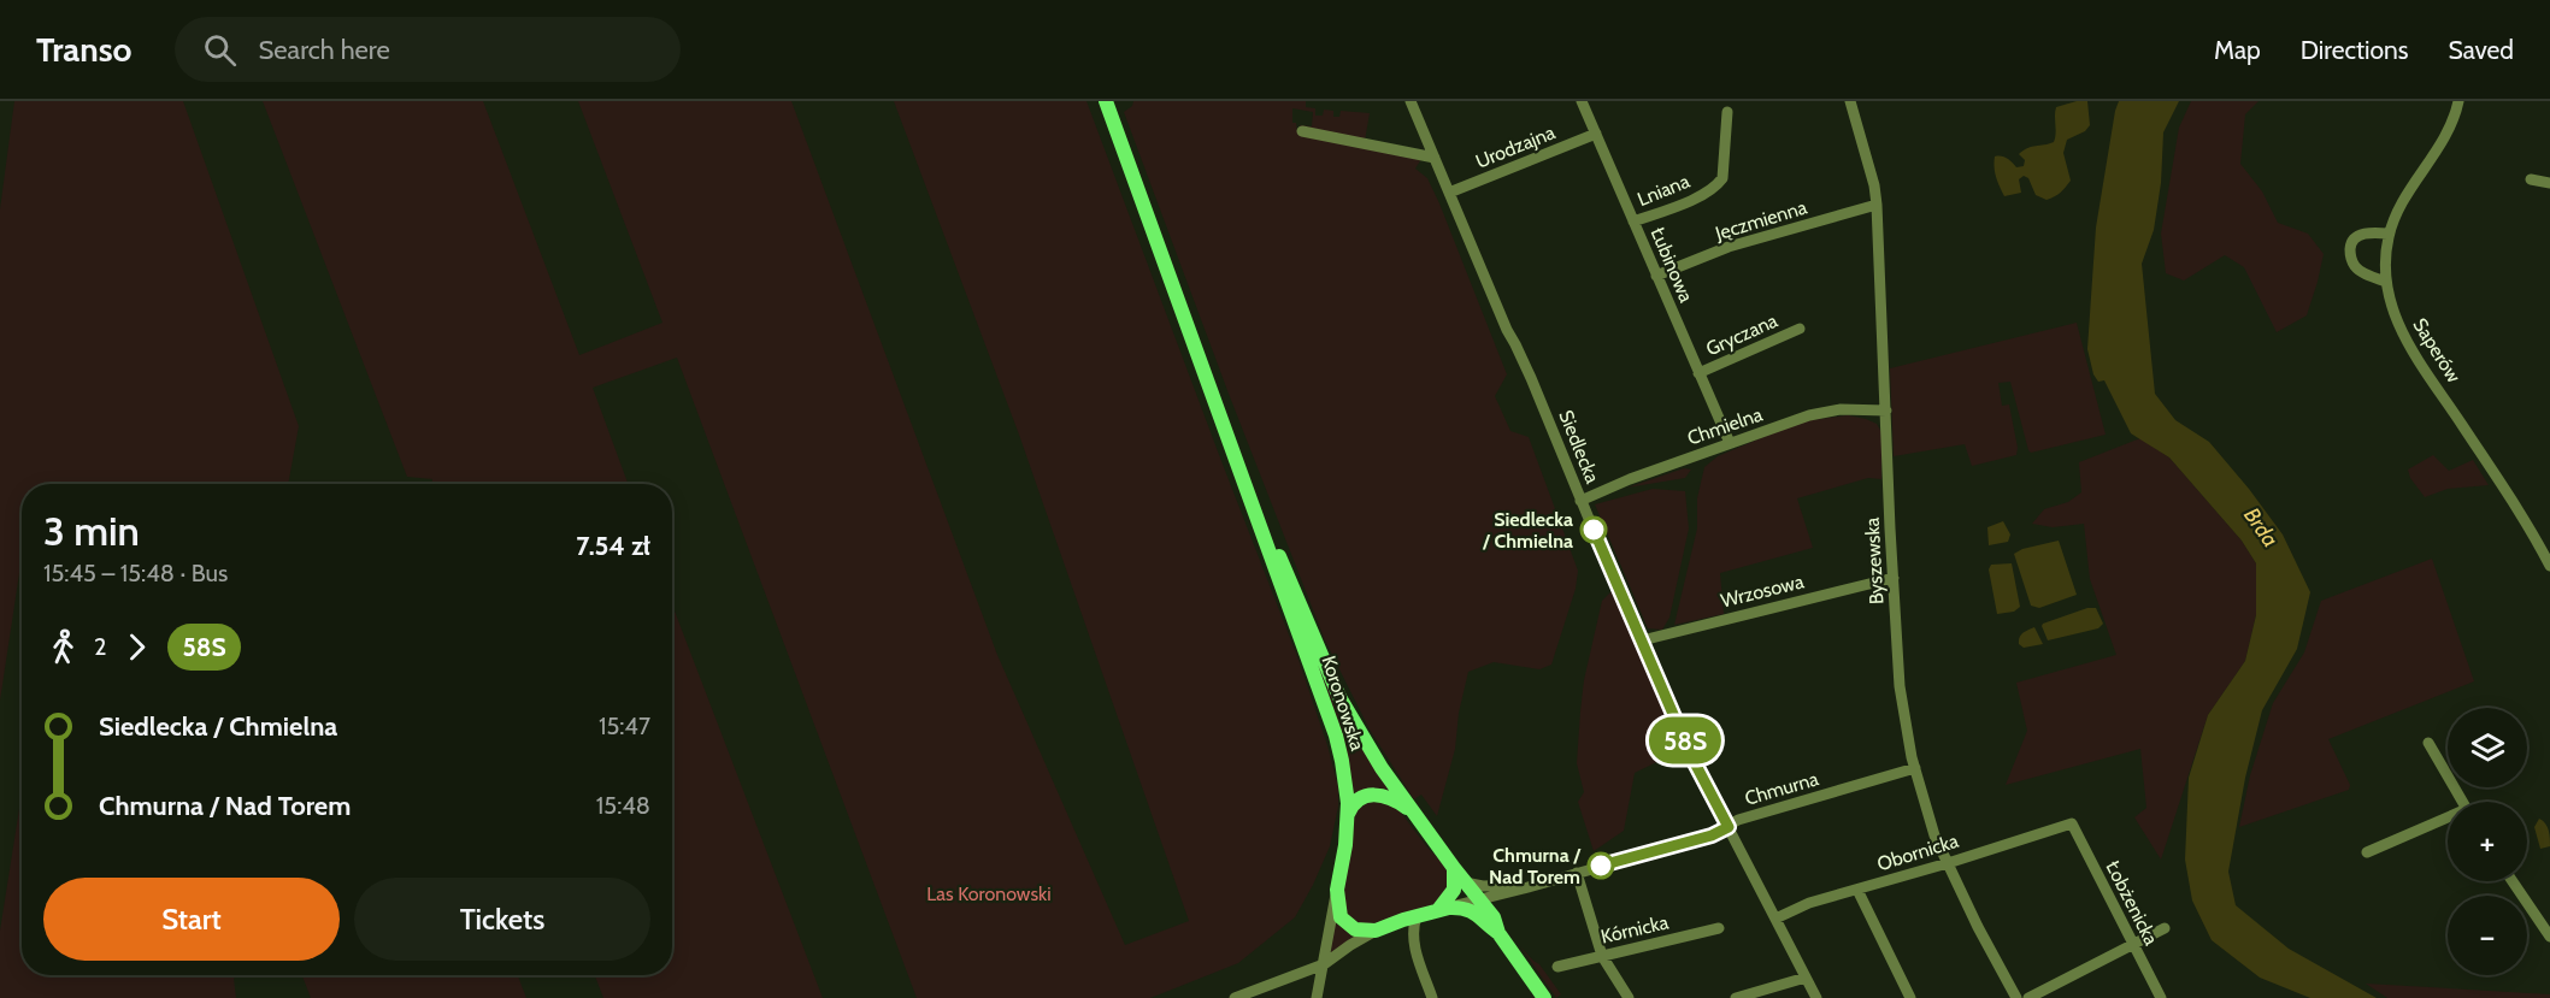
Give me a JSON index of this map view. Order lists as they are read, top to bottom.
{
  "streets": {
    "main road": ["Koronowska"],
    "street": [
      "Urodzajna",
      "Lniana",
      "Jęczmienna",
      "Łubinowa",
      "Gryczana",
      "Saperów",
      "Chmielna",
      "Siedlecka",
      "Byszewska",
      "Wrzosowa",
      "Chmurna",
      "Obornicka",
      "Łobżenicka",
      "Kórnicka"
    ]
  },
  "crossings": [
    ["Urodzajna", "Łubinowa"],
    ["Urodzajna", "Siedlecka"],
    ["Lniana", "Łubinowa"],
    ["Jęczmienna", "Łubinowa"],
    ["Jęczmienna", "Byszewska"],
    ["Łubinowa", "Gryczana"],
    ["Łubinowa", "Chmielna"],
    ["Chmielna", "Siedlecka"],
    ["Chmielna", "Byszewska"],
    ["Siedlecka", "Wrzosowa"],
    ["Siedlecka", "Chmurna"],
    ["Siedlecka", "Obornicka"],
    ["Byszewska", "Wrzosowa"],
    ["Byszewska", "Chmurna"],
    ["Byszewska", "Obornicka"],
    ["Koronowska", "Chmurna"],
    ["Obornicka", "Łobżenicka"]
  ],
  "water": ["Brda"],
  "parks": ["Las Koronowski"],
  "places": ["Siedlecka / Chmielna", "Chmurna / Nad Torem"],
  "lines": ["bus line 58S"],
  "page": {
    "header": "Transo",
    "search": "Search here",
    "nav": ["Map", "Directions", "Saved"],
    "on_map": "58S",
    "heading": ["3 min", "15:45 – 15:48 · Bus", "7.54 zł"],
    "legs": ["2", "58S"],
    "list": [
      {
        "name": "Siedlecka / Chmielna",
        "value": "15:47"
      },
      {
        "name": "Chmurna / Nad Torem",
        "value": "15:48"
      }
    ],
    "map_buttons": ["+", "−"],
    "buttons": ["Start", "Tickets"]
  }
}
